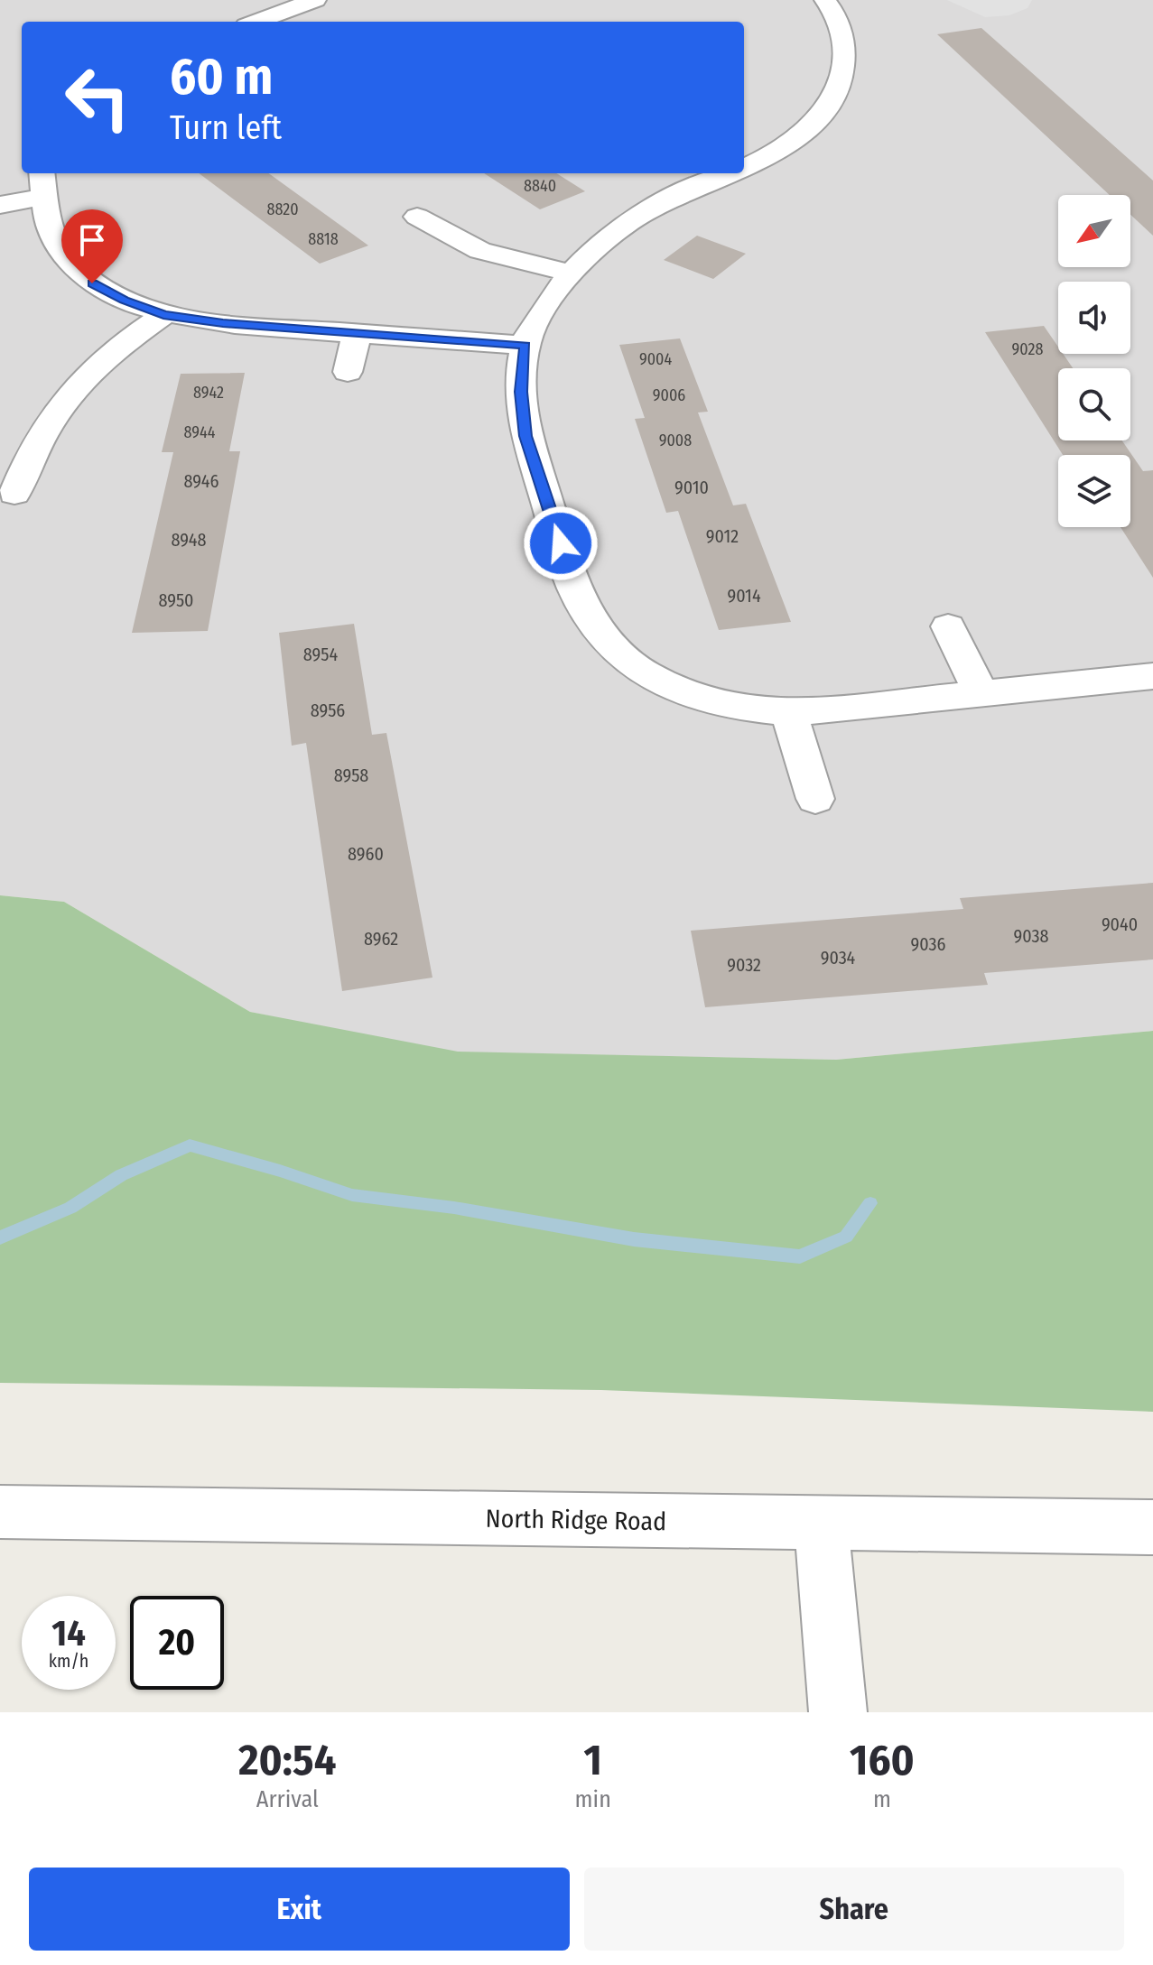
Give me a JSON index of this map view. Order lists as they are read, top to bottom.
{
  "streets": {
    "street": ["North Ridge Road"]
  },
  "house_numbers": [
    "8840",
    "8820",
    "8818",
    "9028",
    "9004",
    "8942",
    "9006",
    "8944",
    "9008",
    "8946",
    "9010",
    "9012",
    "8948",
    "9014",
    "8950",
    "8954",
    "8956",
    "8958",
    "8960",
    "9040",
    "9038",
    "8962",
    "9036",
    "9034",
    "9032"
  ],
  "north": "bottom left",
  "page": {
    "turn": ["60 m", "Turn left"],
    "speed": "14 km/h",
    "limit": "20",
    "eta": [
      "20:54",
      "Arrival",
      "1",
      "min",
      "160",
      "m"
    ],
    "buttons": ["Exit", "Share"]
  }
}
